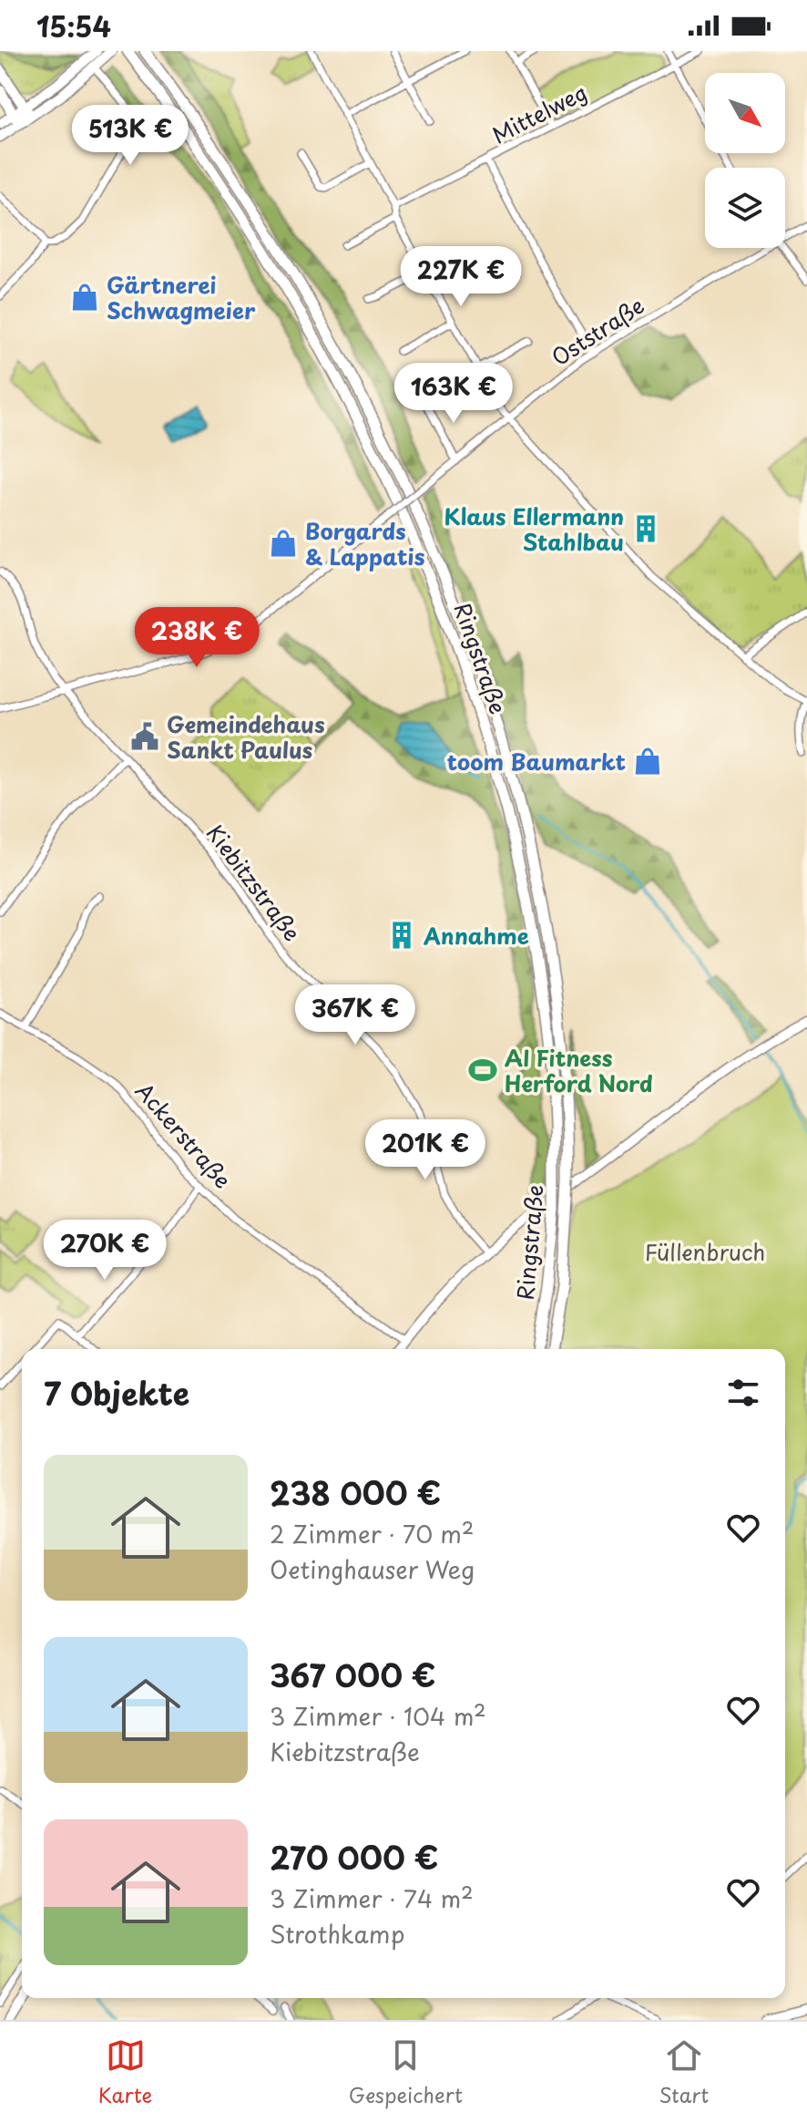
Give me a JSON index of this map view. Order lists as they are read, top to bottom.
{
  "streets": {
    "main road": ["Ringstraße"],
    "street": [
      "Mittelweg",
      "Oststraße",
      "Kiebitzstraße",
      "Ackerstraße"
    ]
  },
  "crossings": [
    ["Oststraße", "Kiebitzstraße"]
  ],
  "parks": ["Füllenbruch"],
  "places": {
    "shop": ["Gärtnerei Schwagmeier", "Borgards & Lappatis", "toom Baumarkt"],
    "building": ["Klaus Ellermann Stahlbau", "Annahme"],
    "public building": ["Gemeindehaus Sankt Paulus"],
    "sports": ["AI Fitness Herford Nord"]
  },
  "north": "bottom right",
  "page": {
    "status": "15:54",
    "price": [
      "513K €",
      "227K €",
      "163K €",
      "238K €",
      "367K €",
      "201K €",
      "270K €"
    ],
    "heading": "7 Objekte",
    "list": [
      {
        "name": "238 000 €",
        "note": "2 Zimmer · 70 m² · Oetinghauser Weg"
      },
      {
        "name": "367 000 €",
        "note": "3 Zimmer · 104 m² · Kiebitzstraße"
      },
      {
        "name": "270 000 €",
        "note": "3 Zimmer · 74 m² · Strothkamp"
      }
    ],
    "tabs": ["Karte", "Gespeichert", "Start"]
  }
}
